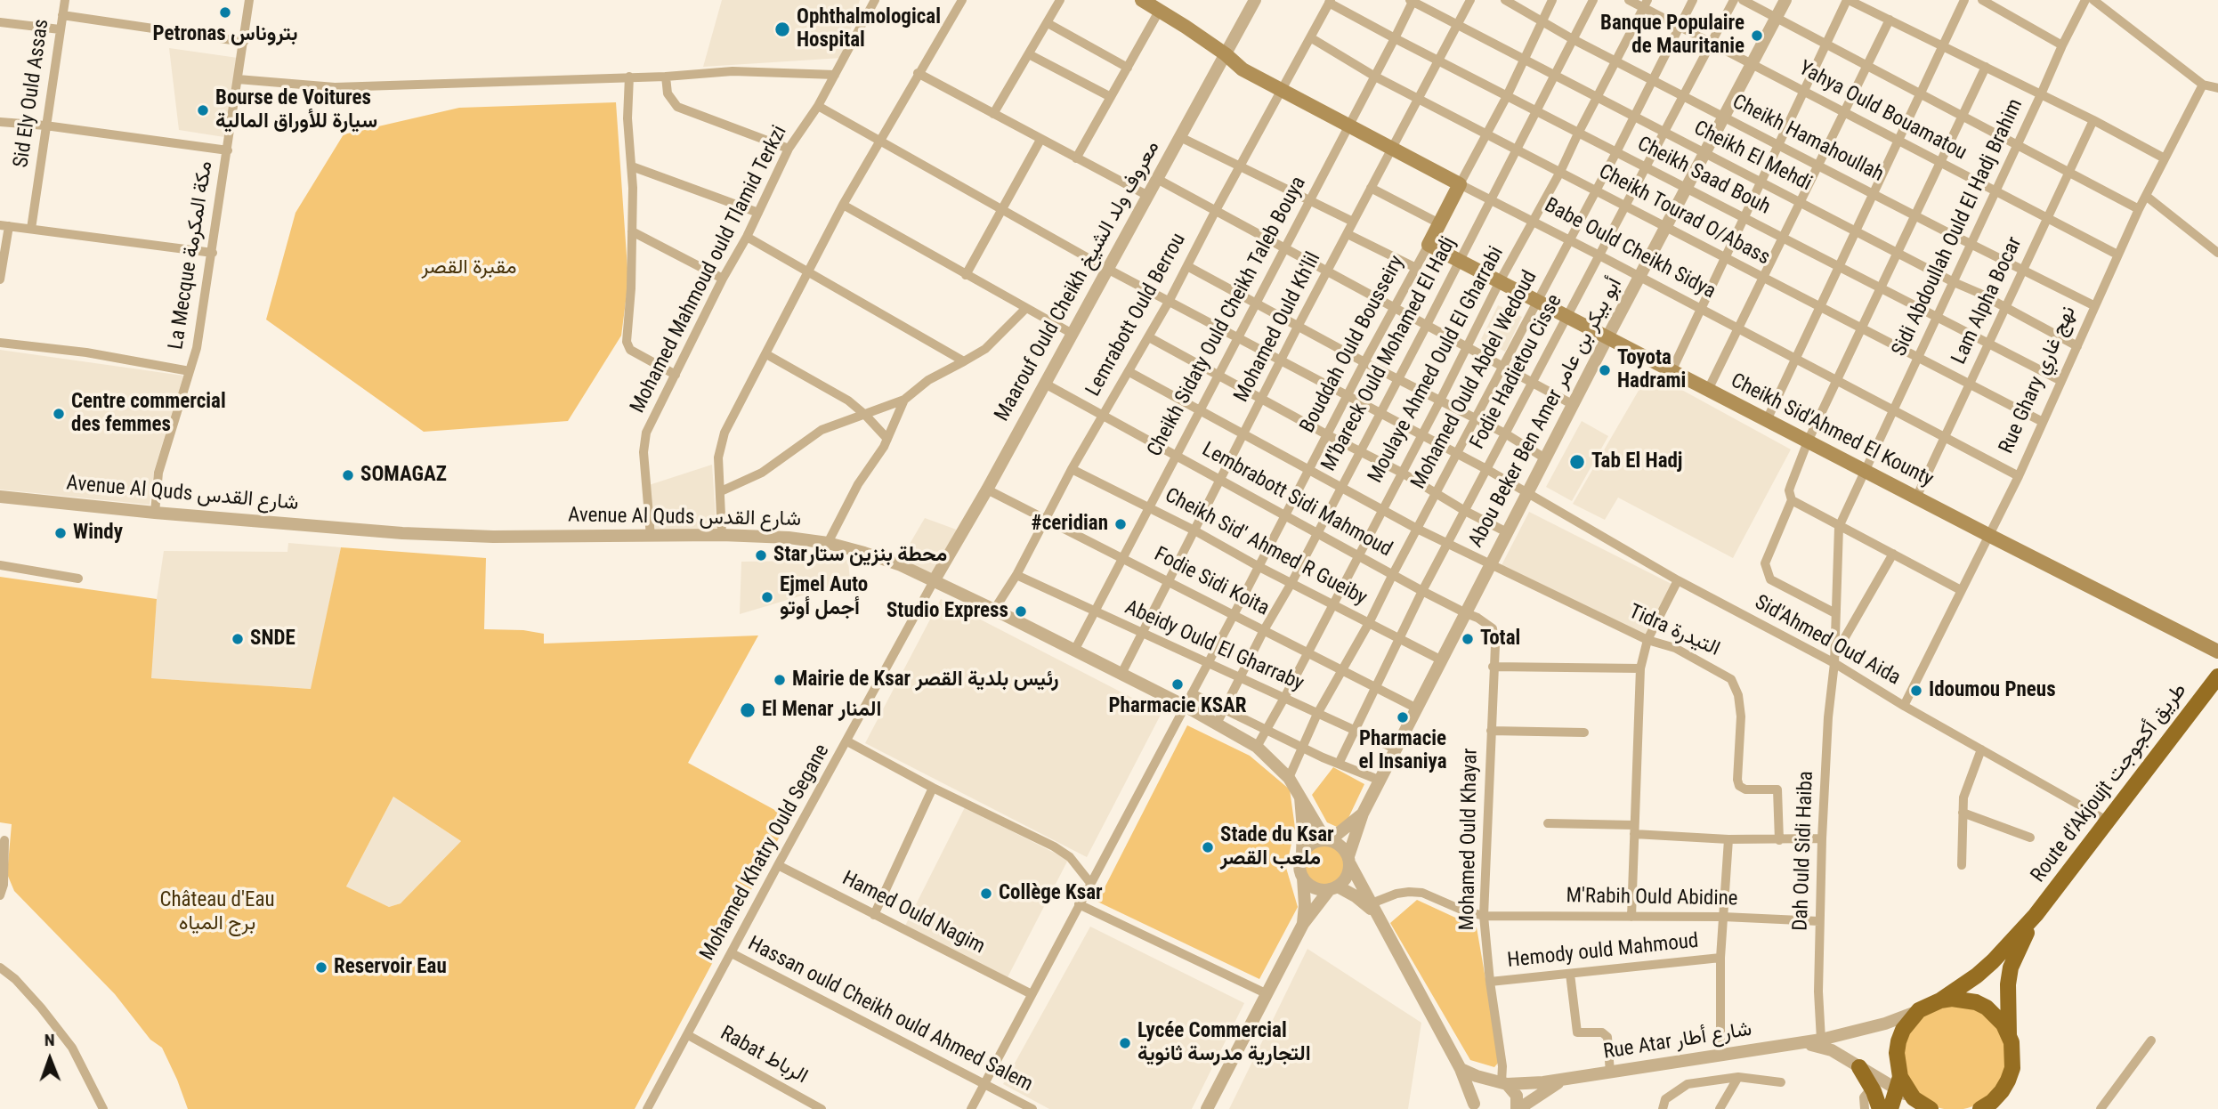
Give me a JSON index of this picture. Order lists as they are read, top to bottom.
{
  "streets": {
    "highway": ["Route d'Akjoujt طريق أكجوجت"],
    "main road": ["Babe Ould Cheikh Sidya", "Bouddah Ould Bousseiry", "Cheikh Sid'Ahmed El Kounty"],
    "street": [
      "Sid Ely Ould Assas",
      "Yahya Ould Bouamatou",
      "Cheikh Hamahoullah",
      "Cheikh El Mehdi",
      "Cheikh Saad Bouh",
      "Cheikh Tourad O/Abass",
      "Sidi Abdoullah Ould El Hadj Brahim",
      "La Mecque مكة المكرمة",
      "Mohamed Mahmoud ould Tlamid Terkzi",
      "Maarouf Ould Cheikh معروف ولد الشيخ",
      "Lam Alpha Bocar",
      "Lemrabott Ould Berrou",
      "Cheikh Sidaty Ould Cheikh Taleb Bouya",
      "Mohamed Ould Kh'lil",
      "M'bareck Ould Mohamed El Hadj",
      "Moulaye Ahmed Ould El Gharrabi",
      "Fodie Hadietou Cisse",
      "Mohamed Ould Abdel Wedoud",
      "Rue Ghary نهج غاري",
      "Abou Beker Ben Amer أبو بيكر بن عامر",
      "Avenue Al Quds شارع القدس",
      "Lembrabott Sidi Mahmoud",
      "Cheikh Sid' Ahmed R Gueiby",
      "Fodie Sidi Koita",
      "Tidra التيدرة",
      "Sid'Ahmed Oud Aida",
      "Abeidy Ould El Gharraby",
      "Mohamed Ould Khayar",
      "Dah Ould Sidi Haiba",
      "Mohamed Khatry Ould Segane",
      "M'Rabih Ould Abidine",
      "Hamed Ould Nagim",
      "Hemody ould Mahmoud",
      "Hassan ould Cheikh ould Ahmed Salem",
      "Rue Atar شارع أطار",
      "Rabat الرباط"
    ]
  },
  "crossings": [
    ["Yahya Ould Bouamatou", "Sidi Abdoullah Ould El Hadj Brahim"],
    ["Yahya Ould Bouamatou", "Lam Alpha Bocar"],
    ["Yahya Ould Bouamatou", "Moulaye Ahmed Ould El Gharrabi"],
    ["Yahya Ould Bouamatou", "Fodie Hadietou Cisse"],
    ["Yahya Ould Bouamatou", "Mohamed Ould Abdel Wedoud"],
    ["Yahya Ould Bouamatou", "Rue Ghary نهج غاري"],
    ["Yahya Ould Bouamatou", "Abou Beker Ben Amer أبو بيكر بن عامر"],
    ["Cheikh Hamahoullah", "Sidi Abdoullah Ould El Hadj Brahim"],
    ["Cheikh Hamahoullah", "Lam Alpha Bocar"],
    ["Cheikh Hamahoullah", "Bouddah Ould Bousseiry"],
    ["Cheikh Hamahoullah", "M'bareck Ould Mohamed El Hadj"],
    ["Cheikh Hamahoullah", "Moulaye Ahmed Ould El Gharrabi"],
    ["Cheikh Hamahoullah", "Fodie Hadietou Cisse"],
    ["Cheikh Hamahoullah", "Mohamed Ould Abdel Wedoud"],
    ["Cheikh Hamahoullah", "Rue Ghary نهج غاري"],
    ["Cheikh Hamahoullah", "Abou Beker Ben Amer أبو بيكر بن عامر"],
    ["Cheikh El Mehdi", "Sidi Abdoullah Ould El Hadj Brahim"],
    ["Cheikh El Mehdi", "Lam Alpha Bocar"],
    ["Cheikh El Mehdi", "Cheikh Sidaty Ould Cheikh Taleb Bouya"],
    ["Cheikh El Mehdi", "Mohamed Ould Kh'lil"],
    ["Cheikh El Mehdi", "Bouddah Ould Bousseiry"],
    ["Cheikh El Mehdi", "M'bareck Ould Mohamed El Hadj"],
    ["Cheikh El Mehdi", "Moulaye Ahmed Ould El Gharrabi"],
    ["Cheikh El Mehdi", "Fodie Hadietou Cisse"],
    ["Cheikh El Mehdi", "Mohamed Ould Abdel Wedoud"],
    ["Cheikh El Mehdi", "Rue Ghary نهج غاري"],
    ["Cheikh El Mehdi", "Abou Beker Ben Amer أبو بيكر بن عامر"],
    ["Cheikh Saad Bouh", "Sidi Abdoullah Ould El Hadj Brahim"],
    ["Cheikh Saad Bouh", "Lam Alpha Bocar"],
    ["Cheikh Saad Bouh", "Lemrabott Ould Berrou"],
    ["Cheikh Saad Bouh", "Cheikh Sidaty Ould Cheikh Taleb Bouya"],
    ["Cheikh Saad Bouh", "Mohamed Ould Kh'lil"],
    ["Cheikh Saad Bouh", "Bouddah Ould Bousseiry"],
    ["Cheikh Saad Bouh", "M'bareck Ould Mohamed El Hadj"],
    ["Cheikh Saad Bouh", "Moulaye Ahmed Ould El Gharrabi"],
    ["Cheikh Saad Bouh", "Fodie Hadietou Cisse"],
    ["Cheikh Saad Bouh", "Mohamed Ould Abdel Wedoud"],
    ["Cheikh Saad Bouh", "Rue Ghary نهج غاري"],
    ["Cheikh Saad Bouh", "Abou Beker Ben Amer أبو بيكر بن عامر"],
    ["Cheikh Tourad O/Abass", "Sidi Abdoullah Ould El Hadj Brahim"],
    ["Cheikh Tourad O/Abass", "Lam Alpha Bocar"],
    ["Cheikh Tourad O/Abass", "Lemrabott Ould Berrou"],
    ["Cheikh Tourad O/Abass", "Cheikh Sidaty Ould Cheikh Taleb Bouya"],
    ["Cheikh Tourad O/Abass", "Mohamed Ould Kh'lil"],
    ["Cheikh Tourad O/Abass", "Bouddah Ould Bousseiry"],
    ["Cheikh Tourad O/Abass", "M'bareck Ould Mohamed El Hadj"],
    ["Cheikh Tourad O/Abass", "Moulaye Ahmed Ould El Gharrabi"],
    ["Cheikh Tourad O/Abass", "Fodie Hadietou Cisse"],
    ["Cheikh Tourad O/Abass", "Mohamed Ould Abdel Wedoud"],
    ["Cheikh Tourad O/Abass", "Rue Ghary نهج غاري"],
    ["Cheikh Tourad O/Abass", "Abou Beker Ben Amer أبو بيكر بن عامر"],
    ["Sidi Abdoullah Ould El Hadj Brahim", "Babe Ould Cheikh Sidya"],
    ["Sidi Abdoullah Ould El Hadj Brahim", "Cheikh Sid'Ahmed El Kounty"],
    ["Sidi Abdoullah Ould El Hadj Brahim", "Dah Ould Sidi Haiba"],
    ["Babe Ould Cheikh Sidya", "Maarouf Ould Cheikh معروف ولد الشيخ"],
    ["Babe Ould Cheikh Sidya", "Lam Alpha Bocar"],
    ["Babe Ould Cheikh Sidya", "Lemrabott Ould Berrou"],
    ["Babe Ould Cheikh Sidya", "Cheikh Sidaty Ould Cheikh Taleb Bouya"],
    ["Babe Ould Cheikh Sidya", "Mohamed Ould Kh'lil"],
    ["Babe Ould Cheikh Sidya", "Bouddah Ould Bousseiry"],
    ["Babe Ould Cheikh Sidya", "M'bareck Ould Mohamed El Hadj"],
    ["Babe Ould Cheikh Sidya", "Moulaye Ahmed Ould El Gharrabi"],
    ["Babe Ould Cheikh Sidya", "Fodie Hadietou Cisse"],
    ["Babe Ould Cheikh Sidya", "Mohamed Ould Abdel Wedoud"],
    ["Babe Ould Cheikh Sidya", "Rue Ghary نهج غاري"],
    ["Babe Ould Cheikh Sidya", "Abou Beker Ben Amer أبو بيكر بن عامر"],
    ["La Mecque مكة المكرمة", "Avenue Al Quds شارع القدس"],
    ["Mohamed Mahmoud ould Tlamid Terkzi", "Avenue Al Quds شارع القدس"],
    ["Mohamed Mahmoud ould Tlamid Terkzi", "Sid'Ahmed Oud Aida"],
    ["Maarouf Ould Cheikh معروف ولد الشيخ", "Avenue Al Quds شارع القدس"],
    ["Maarouf Ould Cheikh معروف ولد الشيخ", "Lembrabott Sidi Mahmoud"],
    ["Maarouf Ould Cheikh معروف ولد الشيخ", "Fodie Sidi Koita"],
    ["Maarouf Ould Cheikh معروف ولد الشيخ", "Sid'Ahmed Oud Aida"],
    ["Maarouf Ould Cheikh معروف ولد الشيخ", "Mohamed Khatry Ould Segane"],
    ["Lam Alpha Bocar", "Cheikh Sid'Ahmed El Kounty"],
    ["Lemrabott Ould Berrou", "Avenue Al Quds شارع القدس"],
    ["Lemrabott Ould Berrou", "Lembrabott Sidi Mahmoud"],
    ["Lemrabott Ould Berrou", "Cheikh Sid' Ahmed R Gueiby"],
    ["Lemrabott Ould Berrou", "Fodie Sidi Koita"],
    ["Lemrabott Ould Berrou", "Tidra التيدرة"],
    ["Lemrabott Ould Berrou", "Sid'Ahmed Oud Aida"],
    ["Lemrabott Ould Berrou", "Abeidy Ould El Gharraby"],
    ["Cheikh Sidaty Ould Cheikh Taleb Bouya", "Avenue Al Quds شارع القدس"],
    ["Cheikh Sidaty Ould Cheikh Taleb Bouya", "Lembrabott Sidi Mahmoud"],
    ["Cheikh Sidaty Ould Cheikh Taleb Bouya", "Cheikh Sid' Ahmed R Gueiby"],
    ["Cheikh Sidaty Ould Cheikh Taleb Bouya", "Fodie Sidi Koita"],
    ["Cheikh Sidaty Ould Cheikh Taleb Bouya", "Tidra التيدرة"],
    ["Cheikh Sidaty Ould Cheikh Taleb Bouya", "Sid'Ahmed Oud Aida"],
    ["Cheikh Sidaty Ould Cheikh Taleb Bouya", "Abeidy Ould El Gharraby"],
    ["Mohamed Ould Kh'lil", "Avenue Al Quds شارع القدس"],
    ["Mohamed Ould Kh'lil", "Lembrabott Sidi Mahmoud"],
    ["Mohamed Ould Kh'lil", "Cheikh Sid' Ahmed R Gueiby"],
    ["Mohamed Ould Kh'lil", "Fodie Sidi Koita"],
    ["Mohamed Ould Kh'lil", "Tidra التيدرة"],
    ["Mohamed Ould Kh'lil", "Sid'Ahmed Oud Aida"],
    ["Mohamed Ould Kh'lil", "Abeidy Ould El Gharraby"],
    ["Bouddah Ould Bousseiry", "Cheikh Sid'Ahmed El Kounty"],
    ["Bouddah Ould Bousseiry", "Avenue Al Quds شارع القدس"],
    ["Bouddah Ould Bousseiry", "Lembrabott Sidi Mahmoud"],
    ["Bouddah Ould Bousseiry", "Cheikh Sid' Ahmed R Gueiby"],
    ["Bouddah Ould Bousseiry", "Fodie Sidi Koita"],
    ["Bouddah Ould Bousseiry", "Tidra التيدرة"],
    ["Bouddah Ould Bousseiry", "Sid'Ahmed Oud Aida"],
    ["Bouddah Ould Bousseiry", "Abeidy Ould El Gharraby"],
    ["Bouddah Ould Bousseiry", "Hamed Ould Nagim"],
    ["Bouddah Ould Bousseiry", "Hassan ould Cheikh ould Ahmed Salem"],
    ["M'bareck Ould Mohamed El Hadj", "Cheikh Sid'Ahmed El Kounty"],
    ["M'bareck Ould Mohamed El Hadj", "Avenue Al Quds شارع القدس"],
    ["M'bareck Ould Mohamed El Hadj", "Lembrabott Sidi Mahmoud"],
    ["M'bareck Ould Mohamed El Hadj", "Cheikh Sid' Ahmed R Gueiby"],
    ["M'bareck Ould Mohamed El Hadj", "Fodie Sidi Koita"],
    ["M'bareck Ould Mohamed El Hadj", "Tidra التيدرة"],
    ["M'bareck Ould Mohamed El Hadj", "Sid'Ahmed Oud Aida"],
    ["M'bareck Ould Mohamed El Hadj", "Abeidy Ould El Gharraby"],
    ["Moulaye Ahmed Ould El Gharrabi", "Cheikh Sid'Ahmed El Kounty"],
    ["Moulaye Ahmed Ould El Gharrabi", "Avenue Al Quds شارع القدس"],
    ["Moulaye Ahmed Ould El Gharrabi", "Lembrabott Sidi Mahmoud"],
    ["Moulaye Ahmed Ould El Gharrabi", "Cheikh Sid' Ahmed R Gueiby"],
    ["Moulaye Ahmed Ould El Gharrabi", "Fodie Sidi Koita"],
    ["Moulaye Ahmed Ould El Gharrabi", "Tidra التيدرة"],
    ["Moulaye Ahmed Ould El Gharrabi", "Sid'Ahmed Oud Aida"],
    ["Moulaye Ahmed Ould El Gharrabi", "Abeidy Ould El Gharraby"],
    ["Fodie Hadietou Cisse", "Cheikh Sid'Ahmed El Kounty"],
    ["Fodie Hadietou Cisse", "Lembrabott Sidi Mahmoud"],
    ["Fodie Hadietou Cisse", "Cheikh Sid' Ahmed R Gueiby"],
    ["Fodie Hadietou Cisse", "Fodie Sidi Koita"],
    ["Fodie Hadietou Cisse", "Tidra التيدرة"],
    ["Fodie Hadietou Cisse", "Sid'Ahmed Oud Aida"],
    ["Fodie Hadietou Cisse", "Abeidy Ould El Gharraby"],
    ["Mohamed Ould Abdel Wedoud", "Cheikh Sid'Ahmed El Kounty"],
    ["Mohamed Ould Abdel Wedoud", "Avenue Al Quds شارع القدس"],
    ["Mohamed Ould Abdel Wedoud", "Lembrabott Sidi Mahmoud"],
    ["Mohamed Ould Abdel Wedoud", "Cheikh Sid' Ahmed R Gueiby"],
    ["Mohamed Ould Abdel Wedoud", "Fodie Sidi Koita"],
    ["Mohamed Ould Abdel Wedoud", "Tidra التيدرة"],
    ["Mohamed Ould Abdel Wedoud", "Sid'Ahmed Oud Aida"],
    ["Mohamed Ould Abdel Wedoud", "Abeidy Ould El Gharraby"],
    ["Rue Ghary نهج غاري", "Cheikh Sid'Ahmed El Kounty"],
    ["Rue Ghary نهج غاري", "Sid'Ahmed Oud Aida"],
    ["Abou Beker Ben Amer أبو بيكر بن عامر", "Cheikh Sid'Ahmed El Kounty"],
    ["Abou Beker Ben Amer أبو بيكر بن عامر", "Avenue Al Quds شارع القدس"],
    ["Abou Beker Ben Amer أبو بيكر بن عامر", "Lembrabott Sidi Mahmoud"],
    ["Abou Beker Ben Amer أبو بيكر بن عامر", "Cheikh Sid' Ahmed R Gueiby"],
    ["Abou Beker Ben Amer أبو بيكر بن عامر", "Fodie Sidi Koita"],
    ["Abou Beker Ben Amer أبو بيكر بن عامر", "Tidra التيدرة"],
    ["Abou Beker Ben Amer أبو بيكر بن عامر", "Sid'Ahmed Oud Aida"],
    ["Abou Beker Ben Amer أبو بيكر بن عامر", "Abeidy Ould El Gharraby"],
    ["Abou Beker Ben Amer أبو بيكر بن عامر", "Mohamed Ould Khayar"],
    ["Avenue Al Quds شارع القدس", "Mohamed Khatry Ould Segane"],
    ["Lembrabott Sidi Mahmoud", "Mohamed Ould Khayar"],
    ["Sid'Ahmed Oud Aida", "Route d'Akjoujt طريق أكجوجت"],
    ["Sid'Ahmed Oud Aida", "Dah Ould Sidi Haiba"],
    ["Route d'Akjoujt طريق أكجوجت", "Rue Atar شارع أطار"],
    ["Mohamed Ould Khayar", "M'Rabih Ould Abidine"],
    ["Mohamed Ould Khayar", "Hemody ould Mahmoud"],
    ["Mohamed Ould Khayar", "Rue Atar شارع أطار"],
    ["Dah Ould Sidi Haiba", "M'Rabih Ould Abidine"],
    ["Dah Ould Sidi Haiba", "Rue Atar شارع أطار"],
    ["Mohamed Khatry Ould Segane", "Hamed Ould Nagim"],
    ["Mohamed Khatry Ould Segane", "Hassan ould Cheikh ould Ahmed Salem"],
    ["Mohamed Khatry Ould Segane", "Rabat الرباط"]
  ],
  "parks": ["مقبرة القصر", "Château d'Eau برج المياه"],
  "places": [
    "Petronas بتروناس",
    "Ophthalmological Hospital",
    "Banque Populaire de Mauritanie",
    "Bourse de Voitures سيارة للأوراق المالية",
    "Toyota Hadrami",
    "Centre commercial des femmes",
    "Tab El Hadj",
    "SOMAGAZ",
    "#ceridian",
    "Windy",
    "Starمحطة بنزين ستار",
    "Ejmel Auto أجمل أوتو",
    "Studio Express",
    "SNDE",
    "Total",
    "Mairie de Ksar رئيس بلدية القصر",
    "Pharmacie KSAR",
    "Idoumou Pneus",
    "El Menar المنار",
    "Pharmacie el Insaniya",
    "Stade du Ksar ملعب القصر",
    "Collège Ksar",
    "Reservoir Eau",
    "Lycée Commercial التجارية مدرسة ثانوية"
  ],
  "north": "top"
}
